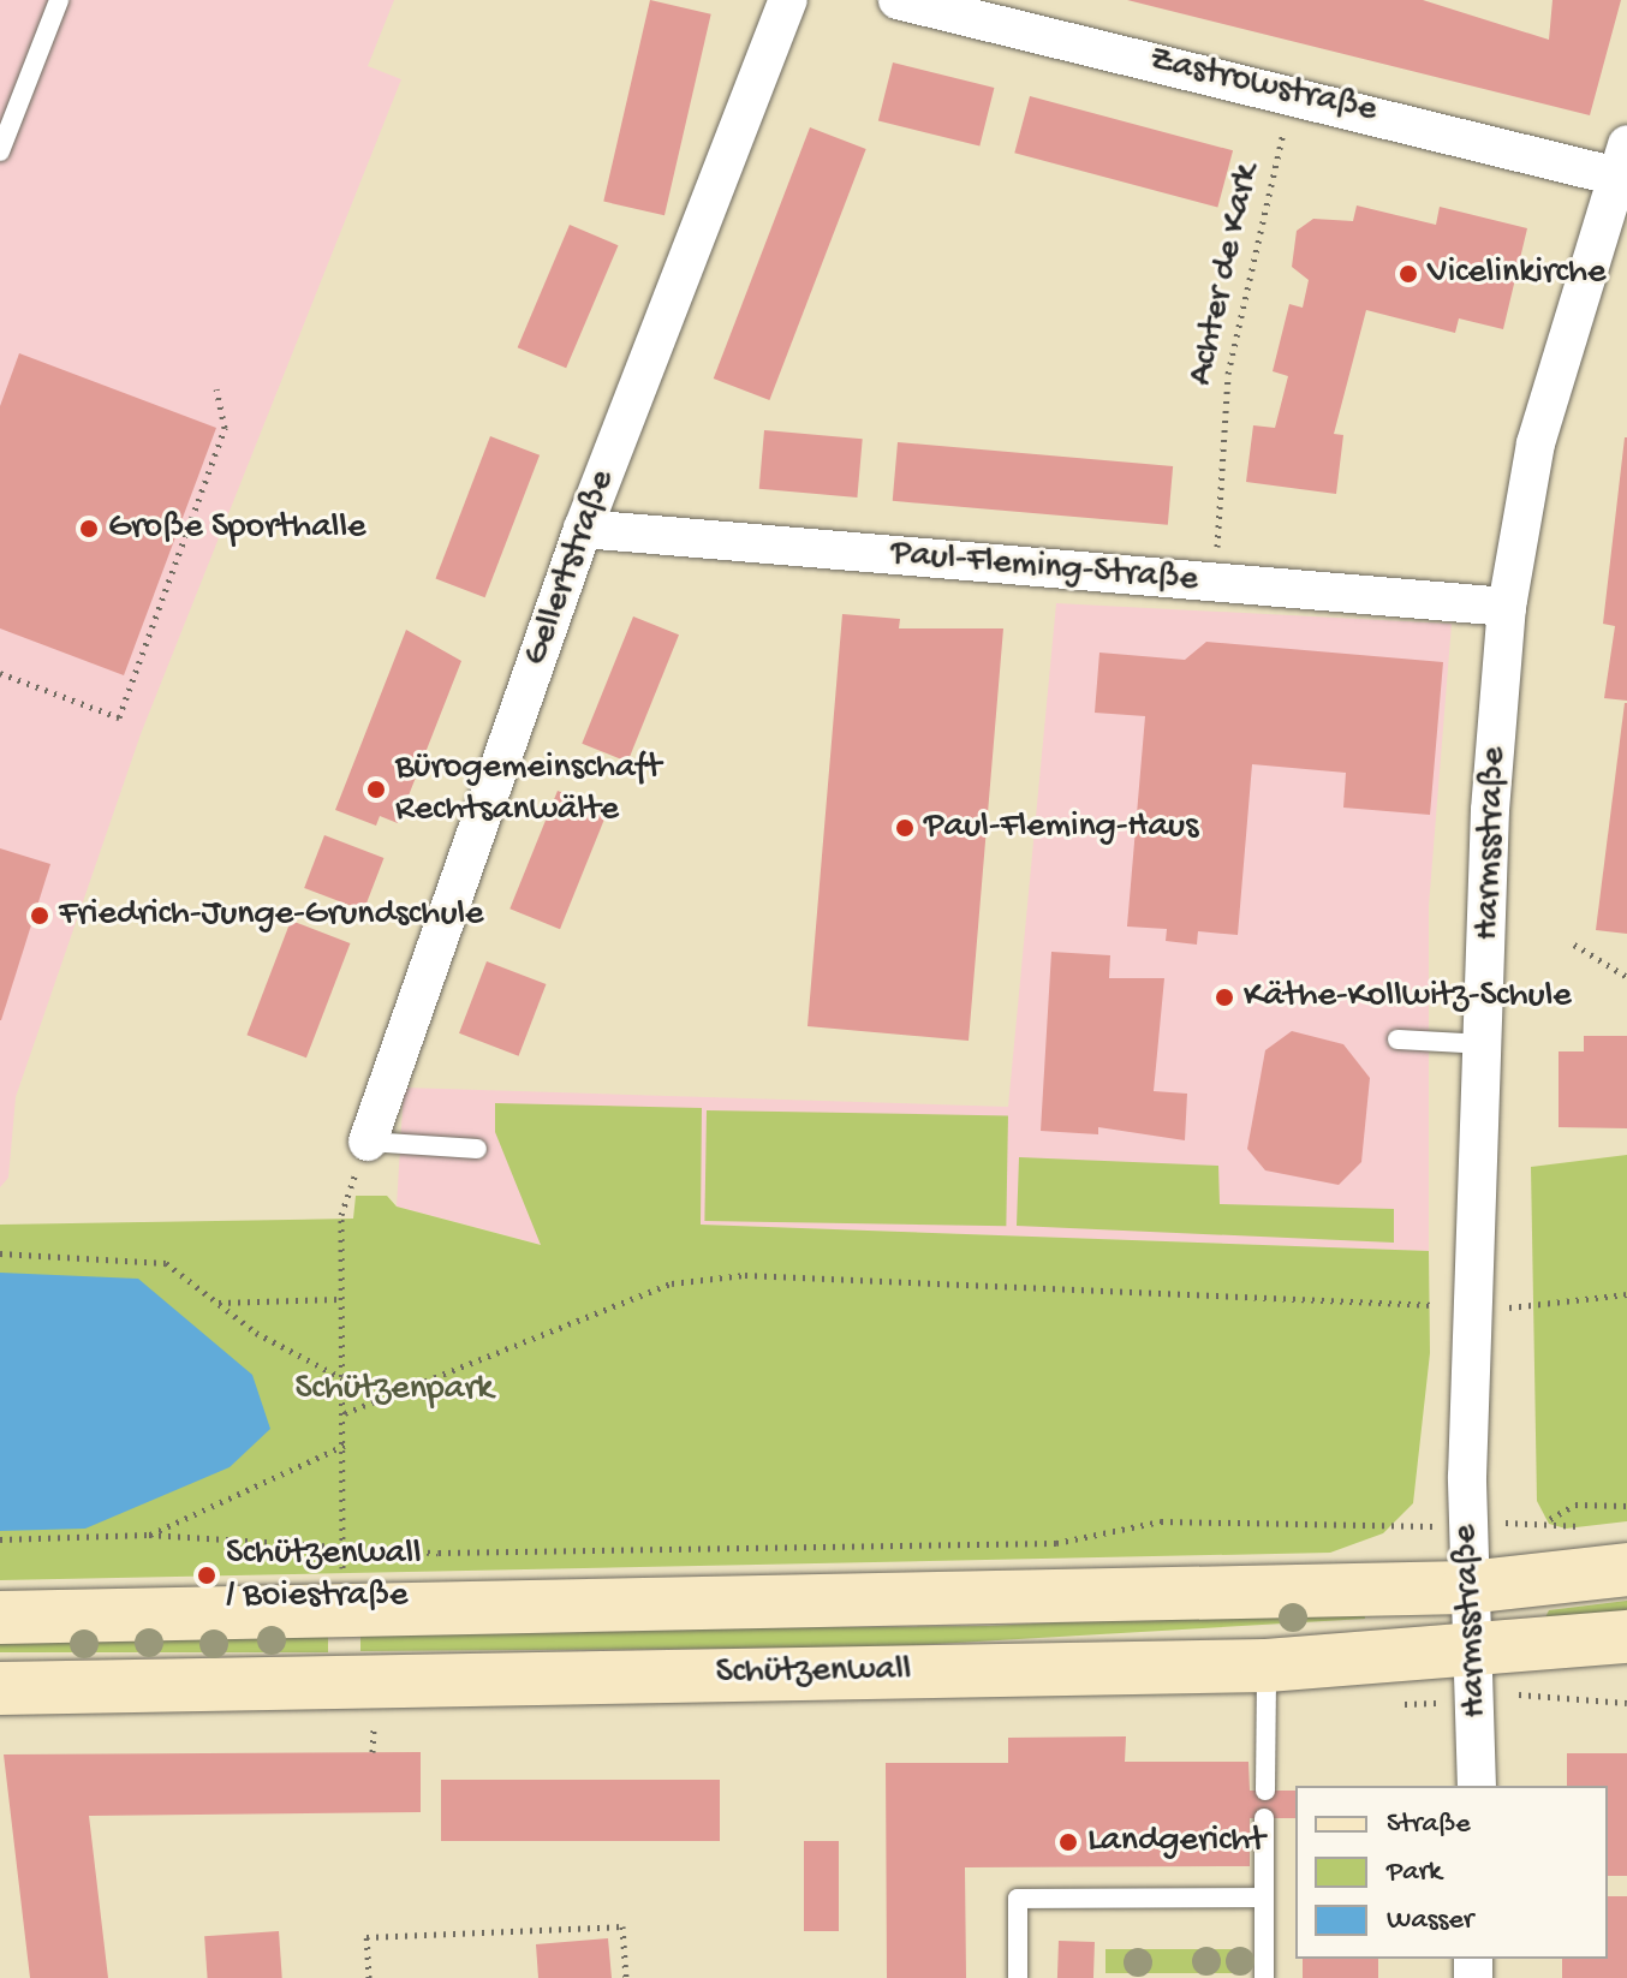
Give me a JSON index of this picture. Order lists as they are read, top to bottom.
{
  "streets": {
    "main road": ["Schützenwall"],
    "street": [
      "Zastrowstraße",
      "Gellertstraße",
      "Paul-Fleming-Straße",
      "Harmsstraße"
    ],
    "path": ["Achter de Kark"]
  },
  "crossings": [
    ["Zastrowstraße", "Achter de Kark"],
    ["Zastrowstraße", "Harmsstraße"],
    ["Achter de Kark", "Paul-Fleming-Straße"],
    ["Gellertstraße", "Paul-Fleming-Straße"],
    ["Paul-Fleming-Straße", "Harmsstraße"],
    ["Harmsstraße", "Schützenwall"]
  ],
  "parks": ["Schützenpark"],
  "places": [
    "Vicelinkirche",
    "Große Sporthalle",
    "Bürogemeinschaft Rechtsanwälte",
    "Paul-Fleming-Haus",
    "Friedrich-Junge-Grundschule",
    "Käthe-Kollwitz-Schule",
    "Schützenwall / Boiestraße",
    "Landgericht"
  ],
  "legend": ["Straße", "Park", "Wasser"]
}
